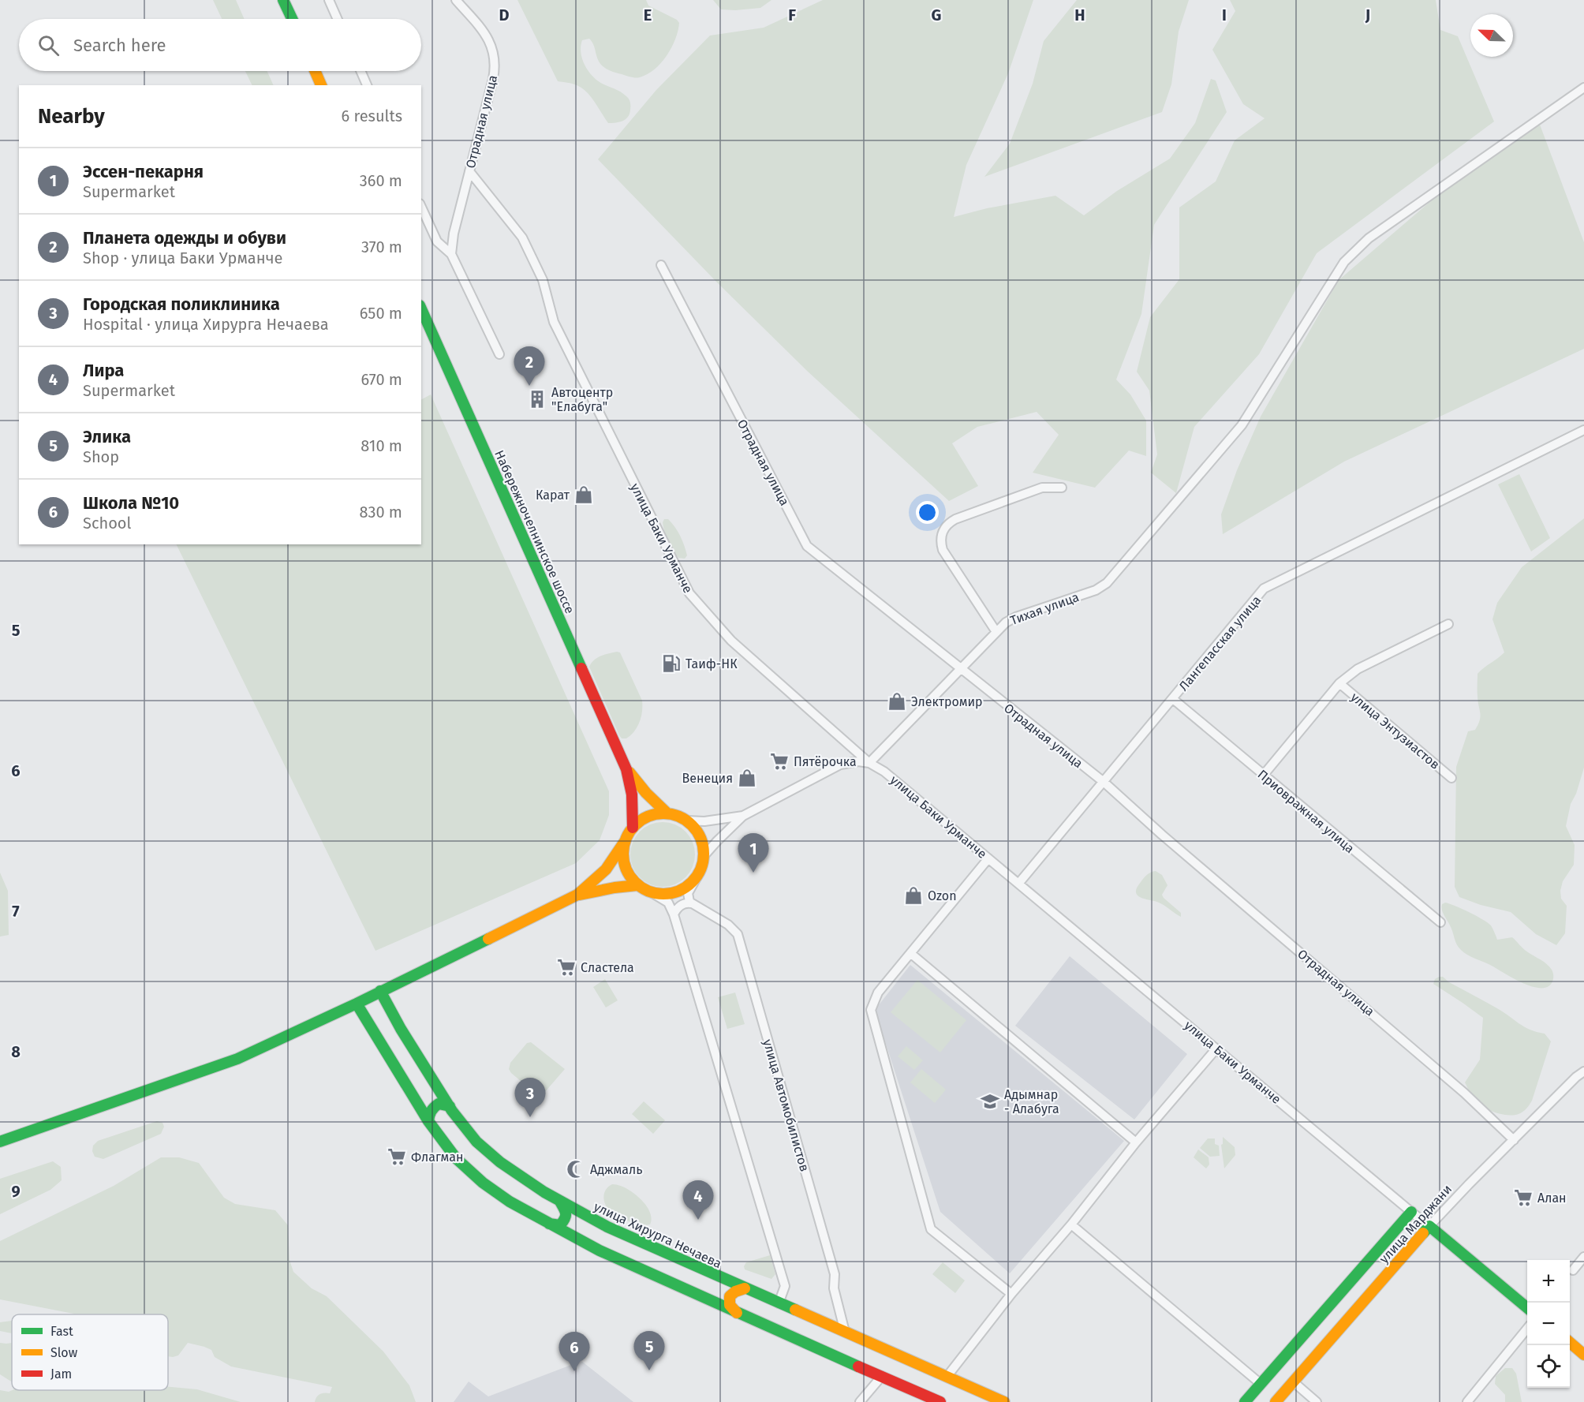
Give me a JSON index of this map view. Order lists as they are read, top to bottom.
{
  "streets": {
    "main road": ["Набережночелнинское шоссе", "улица Марджани", "улица Хирурга Нечаева"],
    "street": [
      "Отрадная улица",
      "улица Баки Урманче",
      "Тихая улица",
      "Лангепасская улица",
      "улица Энтузиастов",
      "Приовражная улица",
      "улица Автомобилистов"
    ]
  },
  "crossings": [
    ["Отрадная улица", "улица Баки Урманче"],
    ["Отрадная улица", "Тихая улица"],
    ["Отрадная улица", "Лангепасская улица"],
    ["Отрадная улица", "улица Марджани"],
    ["улица Баки Урманче", "Тихая улица"],
    ["улица Баки Урманче", "Лангепасская улица"],
    ["улица Баки Урманче", "улица Марджани"],
    ["Лангепасская улица", "Приовражная улица"],
    ["улица Энтузиастов", "Приовражная улица"],
    ["улица Автомобилистов", "улица Хирурга Нечаева"]
  ],
  "places": {
    "building": ["Автоцентр \"Елабуга\""],
    "shop": [
      "Карат",
      "Электромир",
      "Венеция",
      "Ozon"
    ],
    "fuel station": ["Таиф-НК"],
    "supermarket": [
      "Пятёрочка",
      "Сластела",
      "Флагман",
      "Алан"
    ],
    "school or university": ["Адымнар - Алабуга"],
    "mosque": ["Аджмаль"]
  },
  "legend": ["Fast", "Slow", "Jam"],
  "north": "top left",
  "page": {
    "search": "Search here",
    "heading": ["Nearby", "6 results"],
    "list": [
      {
        "mark": "1",
        "name": "Эссен-пекарня",
        "note": "Supermarket",
        "value": "360 m"
      },
      {
        "mark": "2",
        "name": "Планета одежды и обуви",
        "note": "Shop · улица Баки Урманче",
        "value": "370 m"
      },
      {
        "mark": "3",
        "name": "Городская поликлиника",
        "note": "Hospital · улица Хирурга Нечаева",
        "value": "650 m"
      },
      {
        "mark": "4",
        "name": "Лира",
        "note": "Supermarket",
        "value": "670 m"
      },
      {
        "mark": "5",
        "name": "Элика",
        "note": "Shop",
        "value": "810 m"
      },
      {
        "mark": "6",
        "name": "Школа №10",
        "note": "School",
        "value": "830 m"
      }
    ],
    "pins": [
      "2",
      "1",
      "3",
      "4",
      "5",
      "6"
    ],
    "map_buttons": ["+", "−"]
  },
  "grid": {
    "columns": [
      "D",
      "E",
      "F",
      "G",
      "H",
      "I",
      "J"
    ],
    "rows": [
      "5",
      "6",
      "7",
      "8",
      "9"
    ]
  }
}
